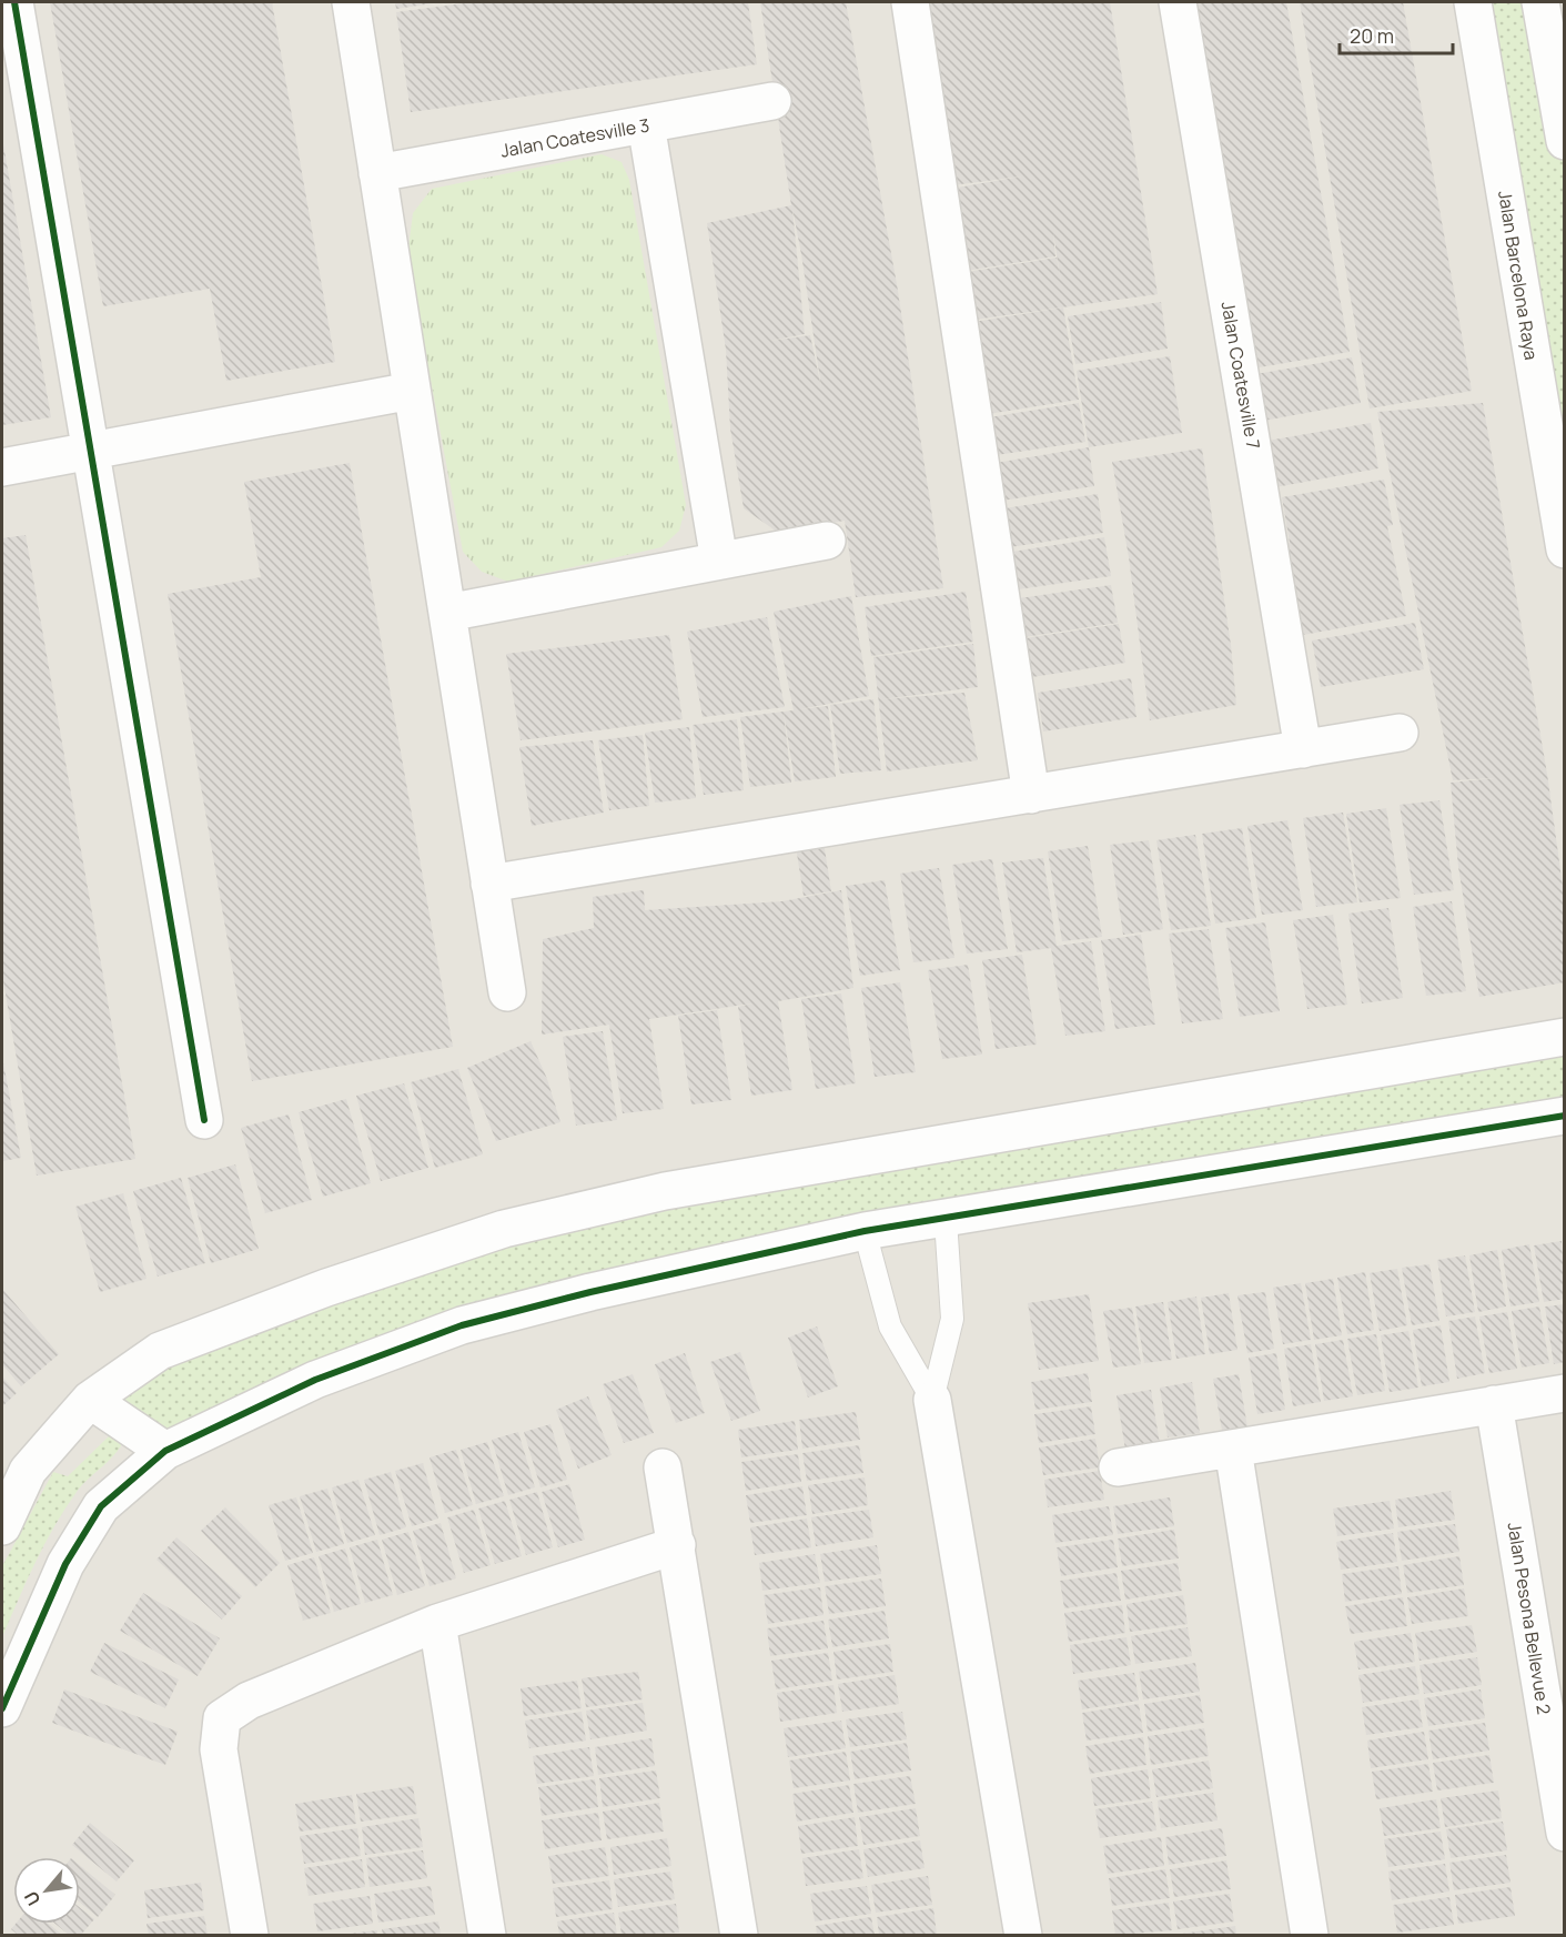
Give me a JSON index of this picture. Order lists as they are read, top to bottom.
{
  "streets": {
    "street": [
      "Jalan Coatesville 3",
      "Jalan Barcelona Raya",
      "Jalan Coatesville 7",
      "Jalan Pesona Bellevue 2"
    ]
  },
  "scale_bar": "20 m",
  "north": "bottom left"
}
